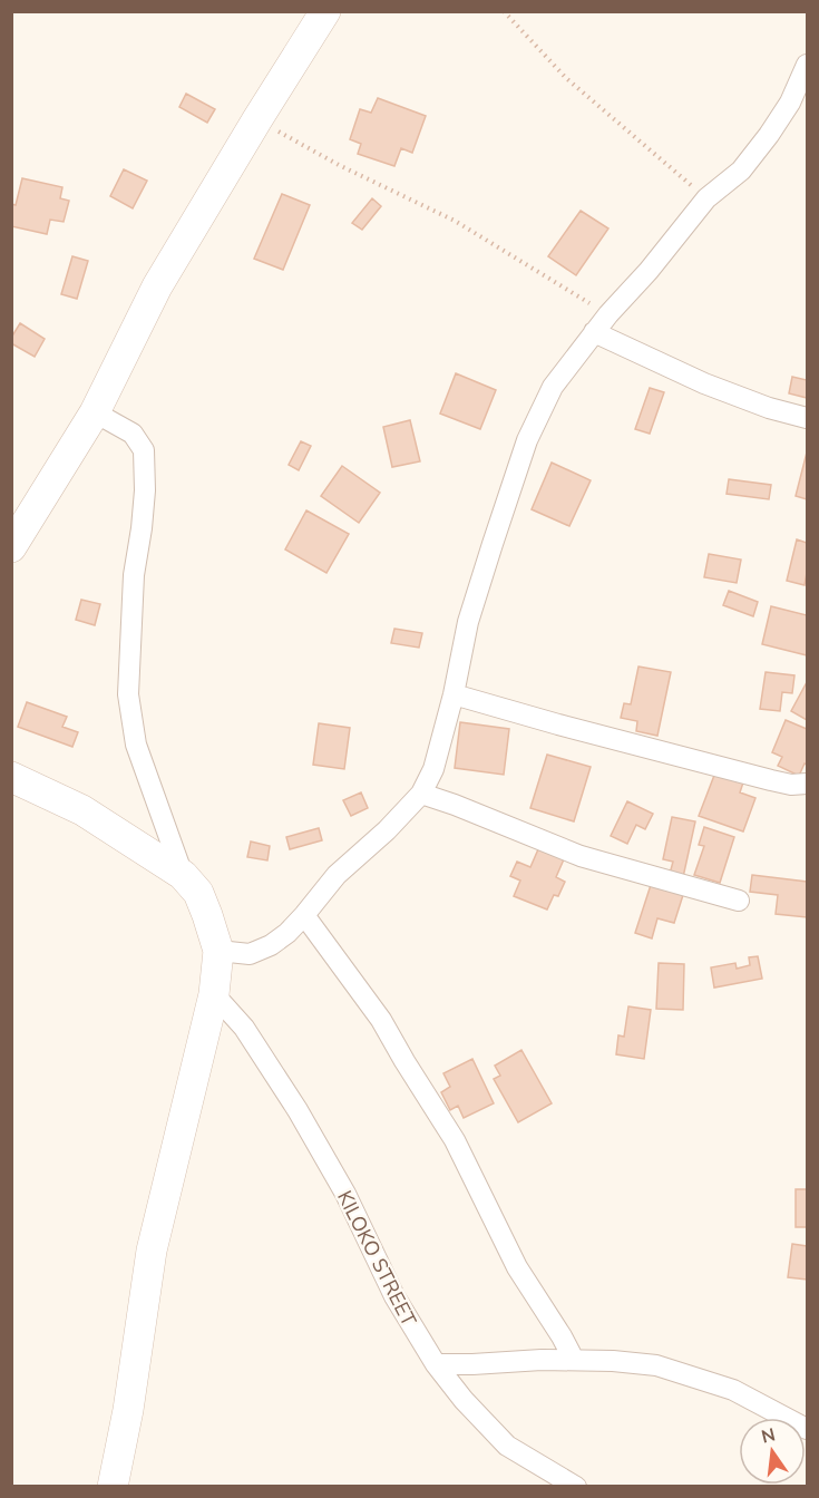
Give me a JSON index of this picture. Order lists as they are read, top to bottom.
{
  "streets": {
    "street": ["KILOKO STREET"]
  },
  "north": "top"
}
